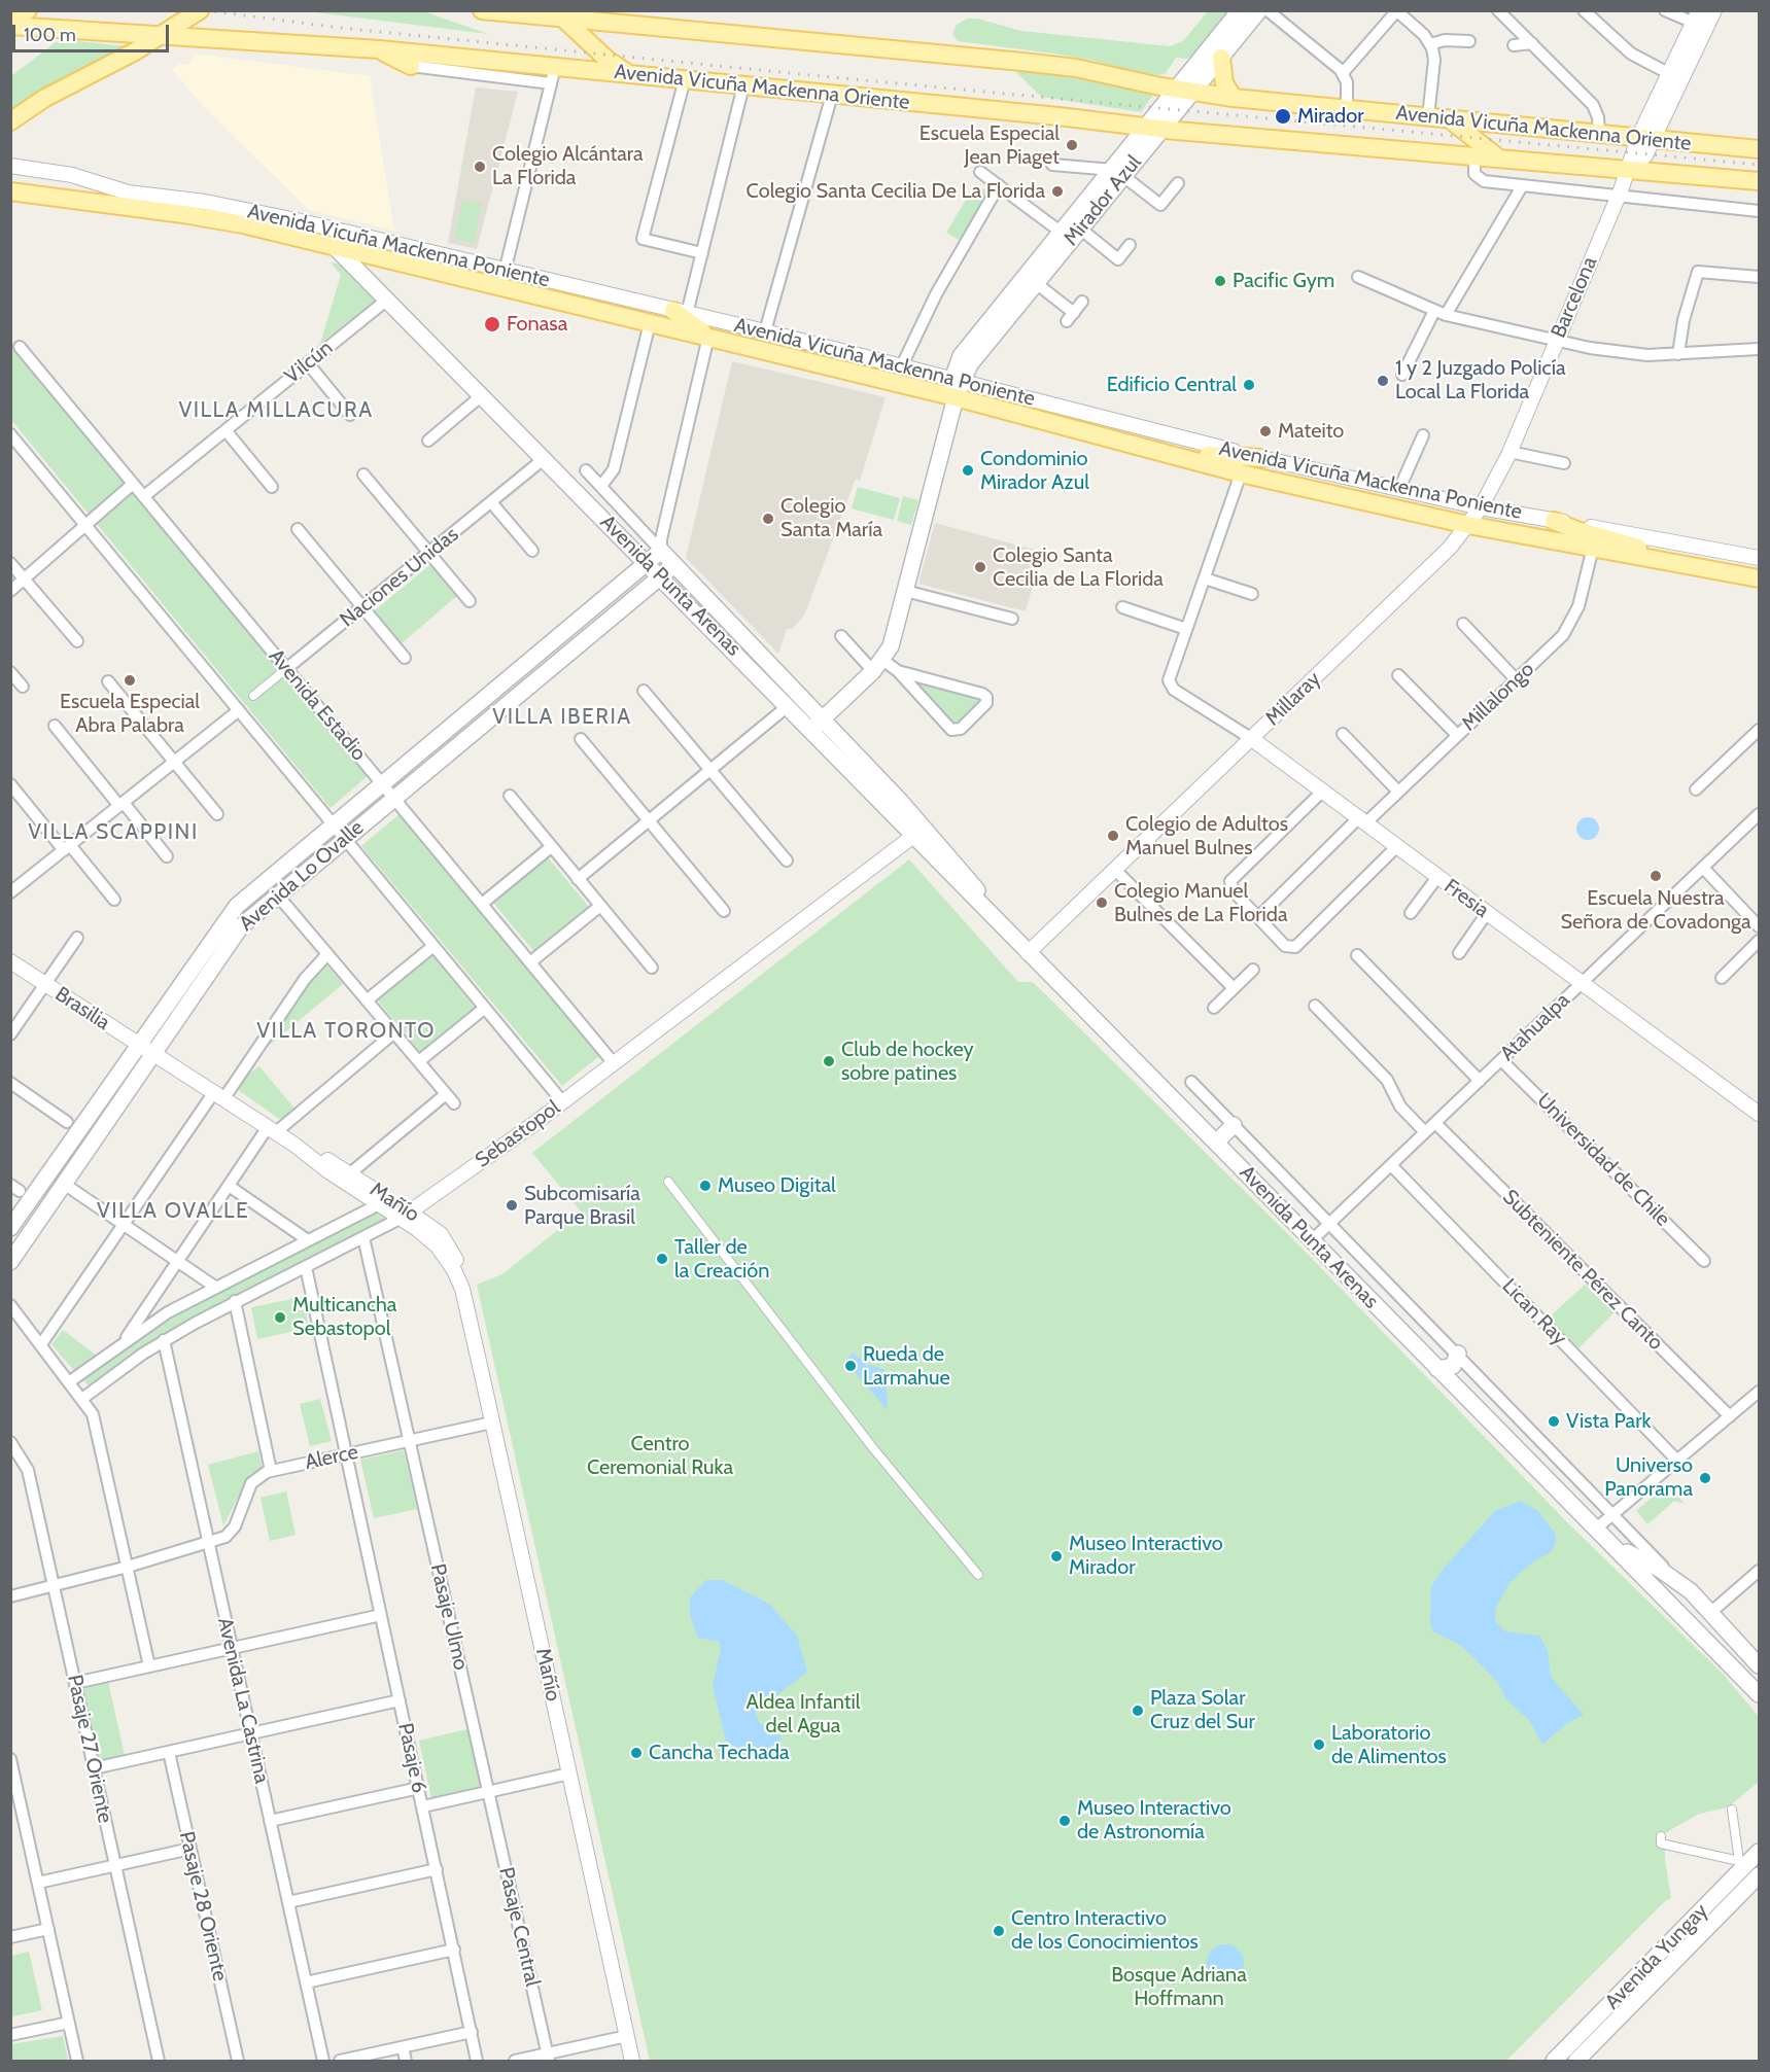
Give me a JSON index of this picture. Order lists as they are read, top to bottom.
{
  "streets": {
    "main road": [
      "Avenida Vicuña Mackenna Oriente",
      "Mirador Azul",
      "Avenida Vicuña Mackenna Poniente",
      "Avenida Punta Arenas",
      "Avenida Lo Ovalle",
      "Avenida Yungay"
    ],
    "street": [
      "Barcelona",
      "Vilcún",
      "Naciones Unidas",
      "Millalongo",
      "Millaray",
      "Avenida Estadio",
      "Fresia",
      "Brasilia",
      "Atahualpa",
      "Sebastopol",
      "Universidad de Chile",
      "Mañío",
      "Subteniente Pérez Canto",
      "Lican Ray",
      "Alerce",
      "Pasaje Ulmo",
      "Avenida La Castrina",
      "Pasaje 27 Oriente",
      "Pasaje 6",
      "Pasaje 28 Oriente",
      "Pasaje Central"
    ]
  },
  "crossings": [
    ["Avenida Vicuña Mackenna Oriente", "Mirador Azul"],
    ["Avenida Vicuña Mackenna Oriente", "Barcelona"],
    ["Mirador Azul", "Avenida Vicuña Mackenna Poniente"],
    ["Mirador Azul", "Avenida Punta Arenas"],
    ["Avenida Vicuña Mackenna Poniente", "Barcelona"],
    ["Avenida Vicuña Mackenna Poniente", "Avenida Punta Arenas"],
    ["Avenida Vicuña Mackenna Poniente", "Millalongo"],
    ["Avenida Vicuña Mackenna Poniente", "Millaray"],
    ["Barcelona", "Millaray"],
    ["Vilcún", "Avenida Punta Arenas"],
    ["Vilcún", "Avenida Estadio"],
    ["Naciones Unidas", "Avenida Punta Arenas"],
    ["Naciones Unidas", "Avenida Estadio"],
    ["Avenida Punta Arenas", "Millaray"],
    ["Avenida Punta Arenas", "Avenida Lo Ovalle"],
    ["Avenida Punta Arenas", "Atahualpa"],
    ["Avenida Punta Arenas", "Sebastopol"],
    ["Millalongo", "Fresia"],
    ["Millaray", "Fresia"],
    ["Avenida Estadio", "Avenida Lo Ovalle"],
    ["Avenida Estadio", "Sebastopol"],
    ["Avenida Lo Ovalle", "Brasilia"],
    ["Avenida Lo Ovalle", "Mañío"],
    ["Fresia", "Atahualpa"],
    ["Brasilia", "Mañío"],
    ["Atahualpa", "Universidad de Chile"],
    ["Atahualpa", "Subteniente Pérez Canto"],
    ["Atahualpa", "Lican Ray"],
    ["Sebastopol", "Mañío"],
    ["Sebastopol", "Avenida La Castrina"],
    ["Sebastopol", "Pasaje 6"],
    ["Mañío", "Alerce"],
    ["Alerce", "Pasaje Ulmo"],
    ["Alerce", "Avenida La Castrina"],
    ["Alerce", "Pasaje 27 Oriente"],
    ["Alerce", "Pasaje 6"],
    ["Pasaje Ulmo", "Pasaje Central"]
  ],
  "districts": [
    "VILLA MILLACURA",
    "VILLA IBERIA",
    "VILLA SCAPPINI",
    "VILLA TORONTO",
    "VILLA OVALLE"
  ],
  "parks": ["Centro Ceremonial Ruka", "Aldea Infantil del Agua", "Bosque Adriana Hoffmann"],
  "places": [
    "Mirador",
    "Escuela Especial Jean Piaget",
    "Colegio Alcántara La Florida",
    "Colegio Santa Cecilia De La Florida",
    "Pacific Gym",
    "Fonasa",
    "1 y 2 Juzgado Policía Local La Florida",
    "Edificio Central",
    "Mateito",
    "Condominio Mirador Azul",
    "Colegio Santa María",
    "Colegio Santa Cecilia de La Florida",
    "Escuela Especial Abra Palabra",
    "Colegio de Adultos Manuel Bulnes",
    "Escuela Nuestra Señora de Covadonga",
    "Colegio Manuel Bulnes de La Florida",
    "Club de hockey sobre patines",
    "Museo Digital",
    "Subcomisaría Parque Brasil",
    "Taller de la Creación",
    "Multicancha Sebastopol",
    "Rueda de Larmahue",
    "Vista Park",
    "Universo Panorama",
    "Museo Interactivo Mirador",
    "Plaza Solar Cruz del Sur",
    "Laboratorio de Alimentos",
    "Cancha Techada",
    "Museo Interactivo de Astronomía",
    "Centro Interactivo de los Conocimientos"
  ],
  "scale_bar": "100 m"
}
